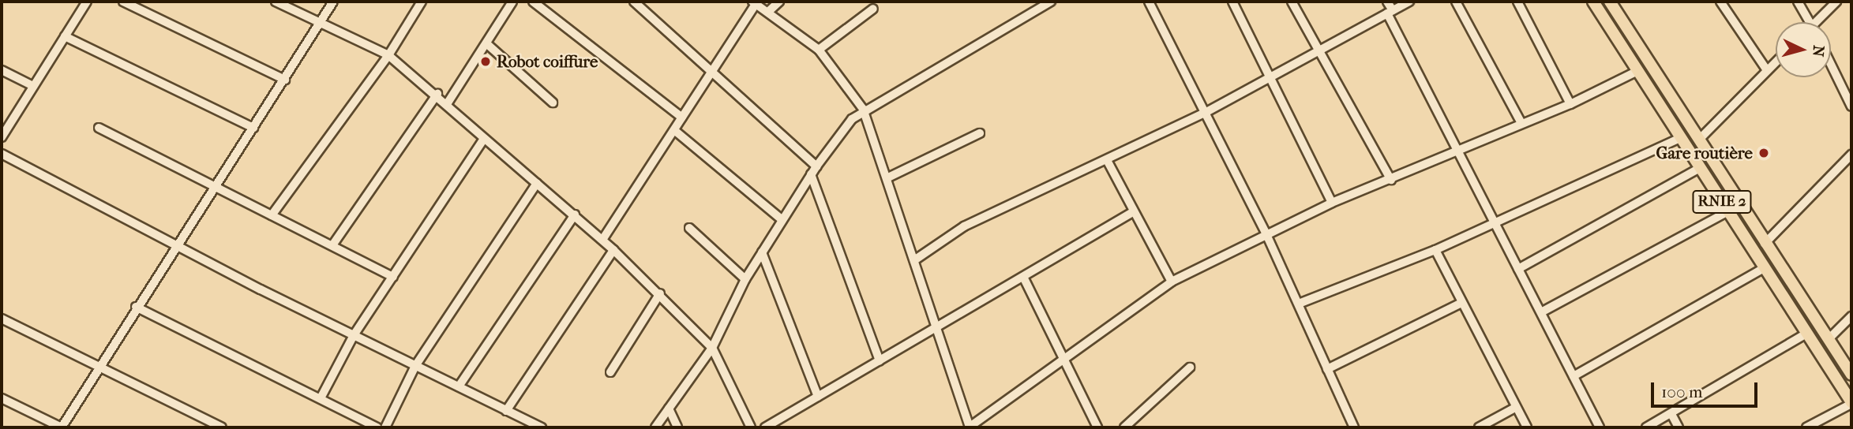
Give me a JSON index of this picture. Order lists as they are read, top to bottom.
{
  "streets": {
    "main road": ["RNIE 2"]
  },
  "places": ["Robot coiffure", "Gare routière"],
  "scale_bar": "100 m",
  "north": "right"
}
